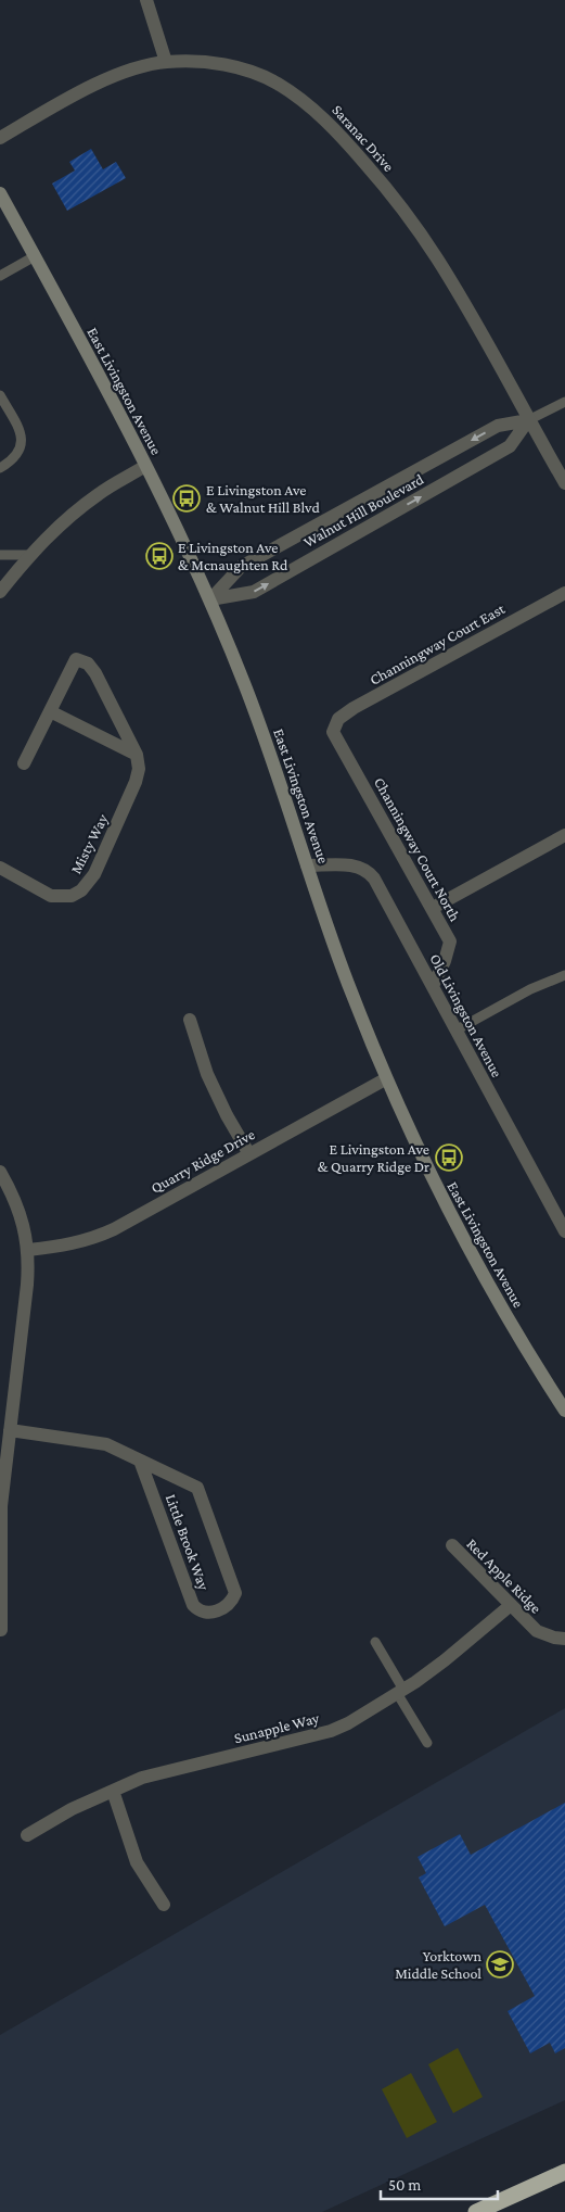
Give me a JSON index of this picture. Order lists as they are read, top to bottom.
{
  "streets": {
    "main road": ["East Livingston Avenue"],
    "street": [
      "Saranac Drive",
      "Walnut Hill Boulevard",
      "Channingway Court East",
      "Misty Way",
      "Channingway Court North",
      "Old Livingston Avenue",
      "Quarry Ridge Drive",
      "Little Brook Way",
      "Red Apple Ridge",
      "Sunapple Way"
    ]
  },
  "crossings": [
    ["Saranac Drive", "Walnut Hill Boulevard"],
    ["East Livingston Avenue", "Walnut Hill Boulevard"],
    ["East Livingston Avenue", "Old Livingston Avenue"],
    ["East Livingston Avenue", "Quarry Ridge Drive"],
    ["Channingway Court East", "Channingway Court North"],
    ["Channingway Court North", "Old Livingston Avenue"],
    ["Red Apple Ridge", "Sunapple Way"]
  ],
  "places": {
    "bus stop": ["E Livingston Ave & Walnut Hill Blvd", "E Livingston Ave & Mcnaughten Rd", "E Livingston Ave & Quarry Ridge Dr"],
    "school or university": ["Yorktown Middle School"]
  },
  "scale_bar": "50 m"
}
